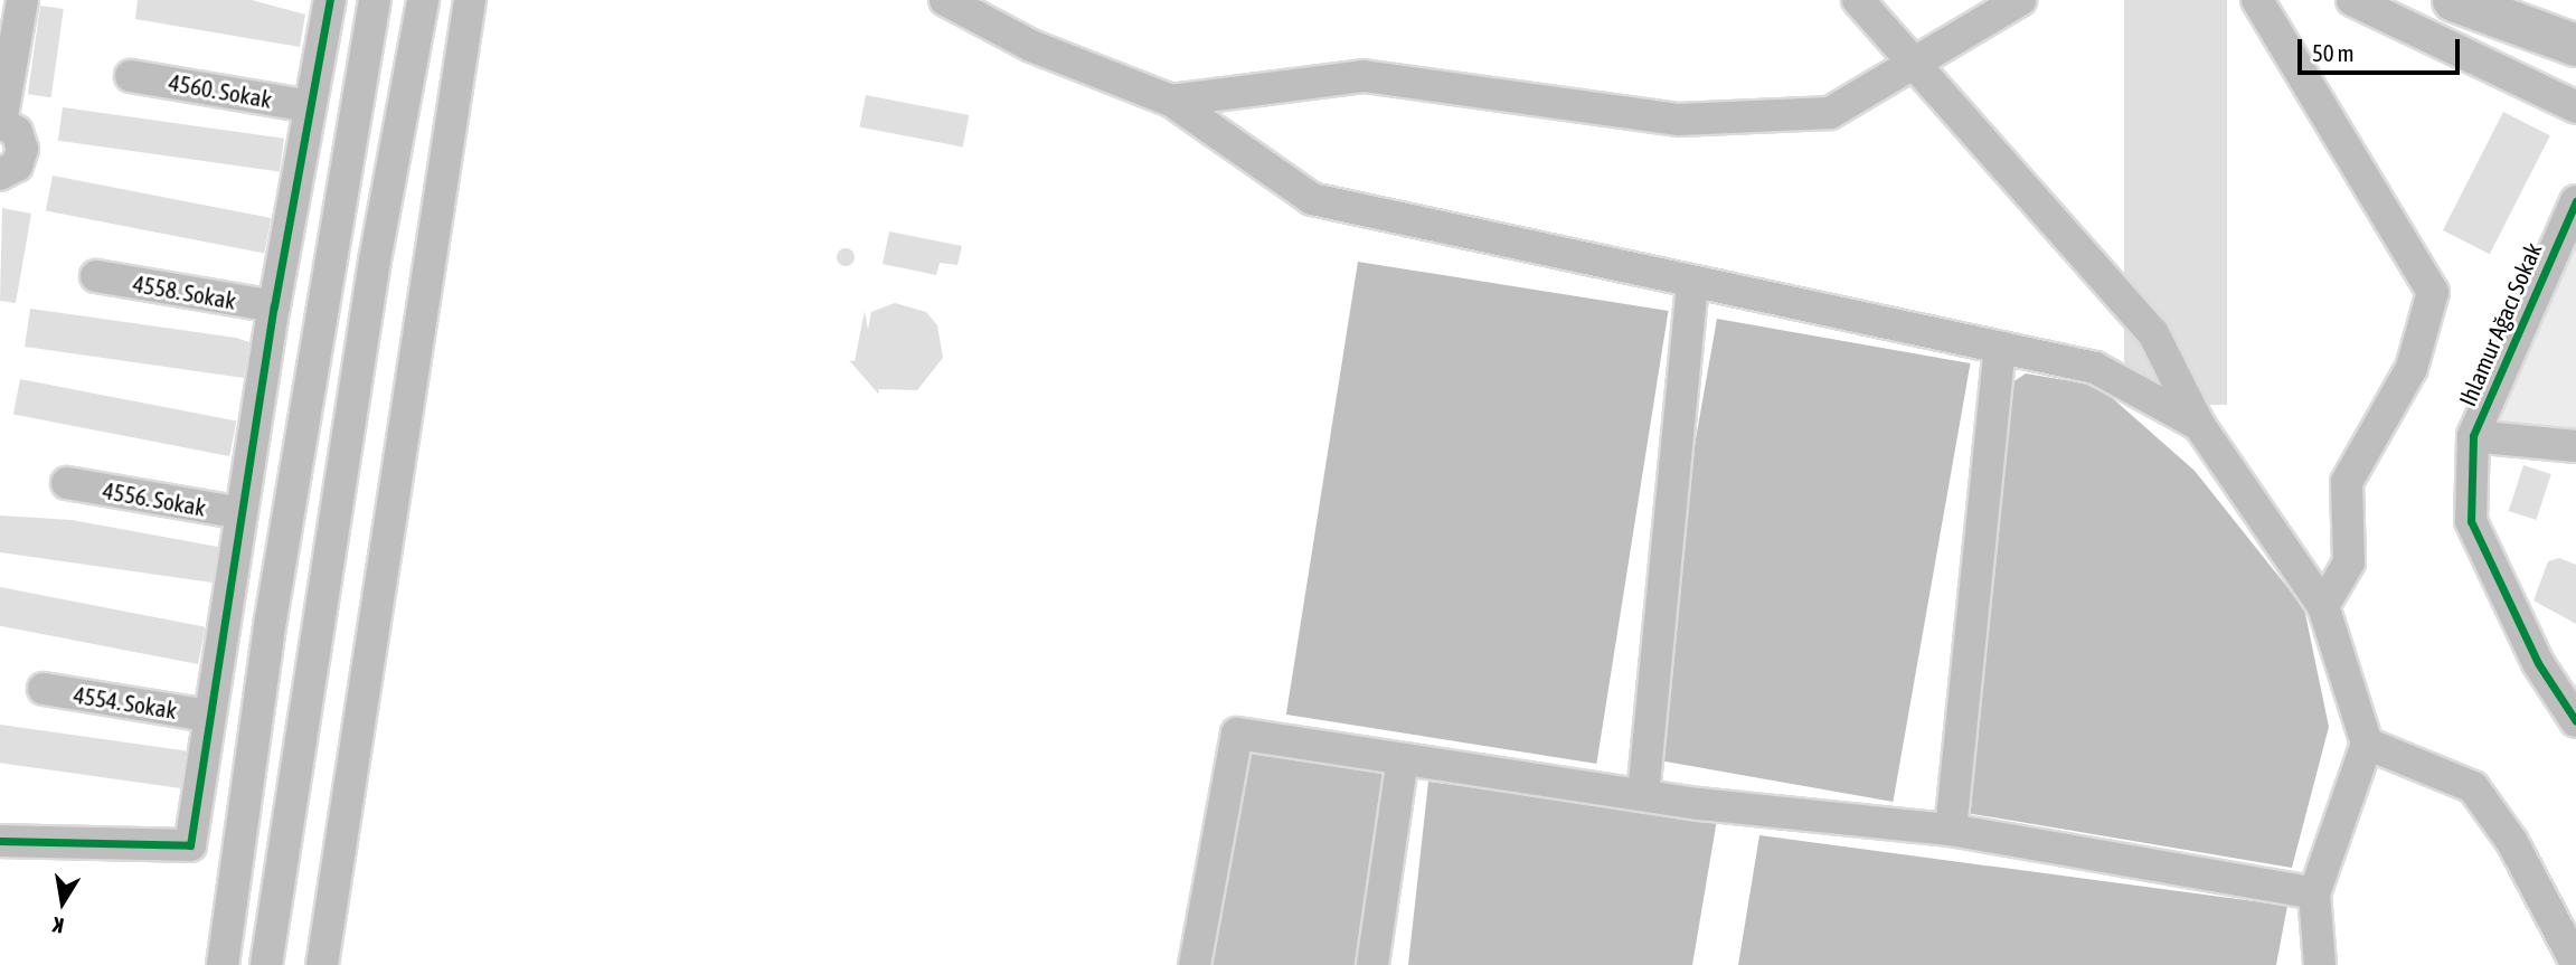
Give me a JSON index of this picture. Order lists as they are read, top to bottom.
{
  "streets": {
    "street": [
      "4560. Sokak",
      "4558. Sokak",
      "Ihlamur Ağacı Sokak",
      "4556. Sokak",
      "4554. Sokak"
    ]
  },
  "scale_bar": "50 m",
  "north": "bottom"
}
